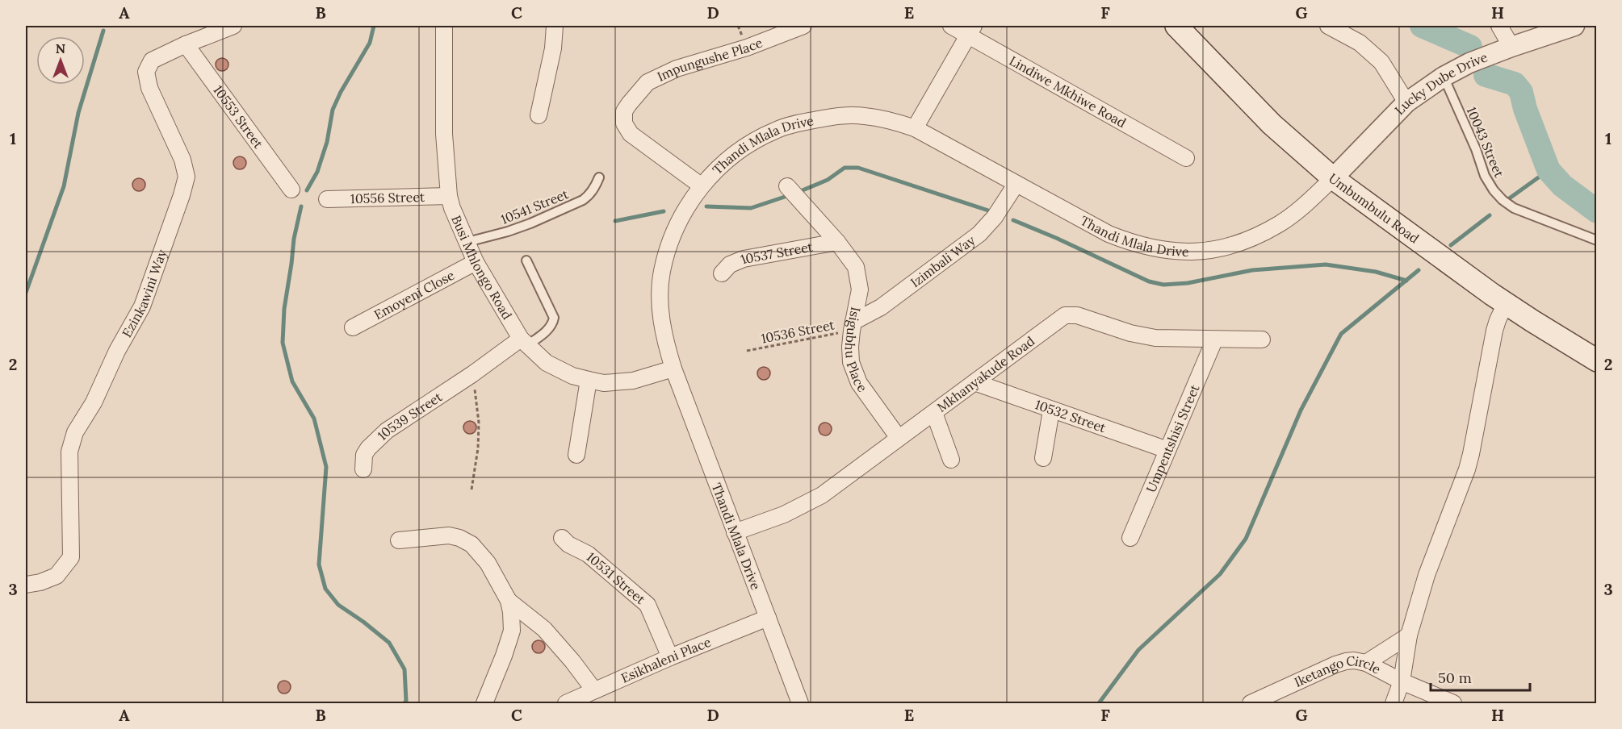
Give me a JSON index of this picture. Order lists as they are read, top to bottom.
{
  "streets": {
    "main road": ["Umbumbulu Road"],
    "street": [
      "Impungushe Place",
      "Lucky Dube Drive",
      "Lindiwe Mkhiwe Road",
      "10553 Street",
      "Thandi Mlala Drive",
      "10556 Street",
      "10537 Street",
      "Izimbali Way",
      "Busi Mhlongo Road",
      "Ezinkawini Way",
      "Emoyeni Close",
      "Isigubhu Place",
      "Mkhanyakude Road",
      "10539 Street",
      "10532 Street",
      "Umpentshisi Street",
      "10531 Street",
      "Esikhaleni Place",
      "Iketango Circle"
    ],
    "lane": ["10043 Street", "10541 Street"],
    "path": ["10536 Street"]
  },
  "crossings": [
    ["Impungushe Place", "Thandi Mlala Drive"],
    ["Lucky Dube Drive", "10043 Street"],
    ["Lucky Dube Drive", "Thandi Mlala Drive"],
    ["Lucky Dube Drive", "Umbumbulu Road"],
    ["10553 Street", "Ezinkawini Way"],
    ["Thandi Mlala Drive", "Umbumbulu Road"],
    ["Thandi Mlala Drive", "Izimbali Way"],
    ["Thandi Mlala Drive", "Busi Mhlongo Road"],
    ["Thandi Mlala Drive", "Mkhanyakude Road"],
    ["Thandi Mlala Drive", "Esikhaleni Place"],
    ["10556 Street", "Busi Mhlongo Road"],
    ["10541 Street", "Busi Mhlongo Road"],
    ["10537 Street", "Isigubhu Place"],
    ["Izimbali Way", "10536 Street"],
    ["Izimbali Way", "Isigubhu Place"],
    ["Busi Mhlongo Road", "Emoyeni Close"],
    ["Busi Mhlongo Road", "10539 Street"],
    ["10536 Street", "Isigubhu Place"],
    ["Isigubhu Place", "Mkhanyakude Road"],
    ["Mkhanyakude Road", "10532 Street"],
    ["Mkhanyakude Road", "Umpentshisi Street"],
    ["10532 Street", "Umpentshisi Street"],
    ["10531 Street", "Esikhaleni Place"]
  ],
  "scale_bar": "50 m",
  "north": "top",
  "grid": {
    "columns": [
      "A",
      "B",
      "C",
      "D",
      "E",
      "F",
      "G",
      "H"
    ],
    "rows": ["1", "2", "3"]
  }
}
